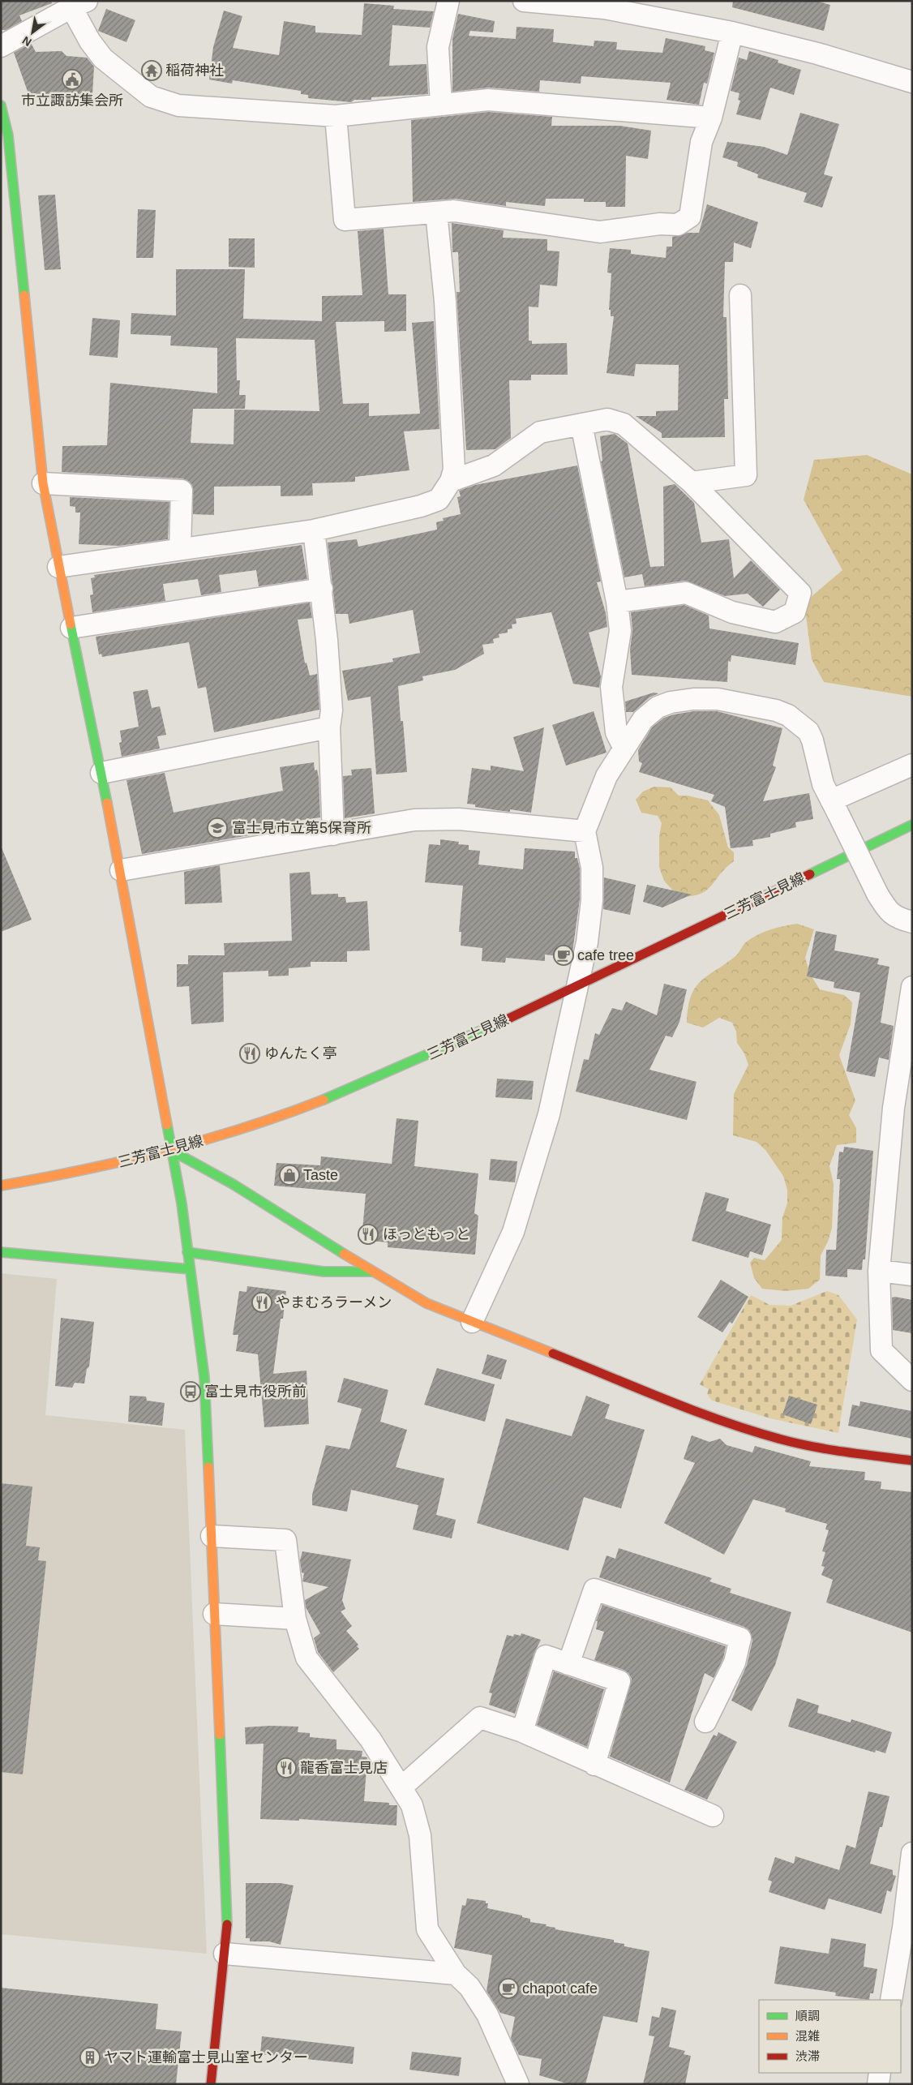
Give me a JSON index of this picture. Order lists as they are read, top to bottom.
{
  "streets": {
    "street": ["三芳富士見線"]
  },
  "places": {
    "temple": ["稲荷神社"],
    "public building": ["市立諏訪集会所"],
    "school or university": ["富士見市立第5保育所"],
    "cafe": ["cafe tree", "chapot cafe"],
    "restaurant": [
      "ゆんたく亭",
      "ほっともっと",
      "やまむろラーメン",
      "龍香富士見店"
    ],
    "shop": ["Taste"],
    "bus stop": ["富士見市役所前"],
    "building": ["ヤマト運輸富士見山室センター"]
  },
  "legend": ["順調", "混雑", "渋滞"],
  "north": "bottom left"
}
